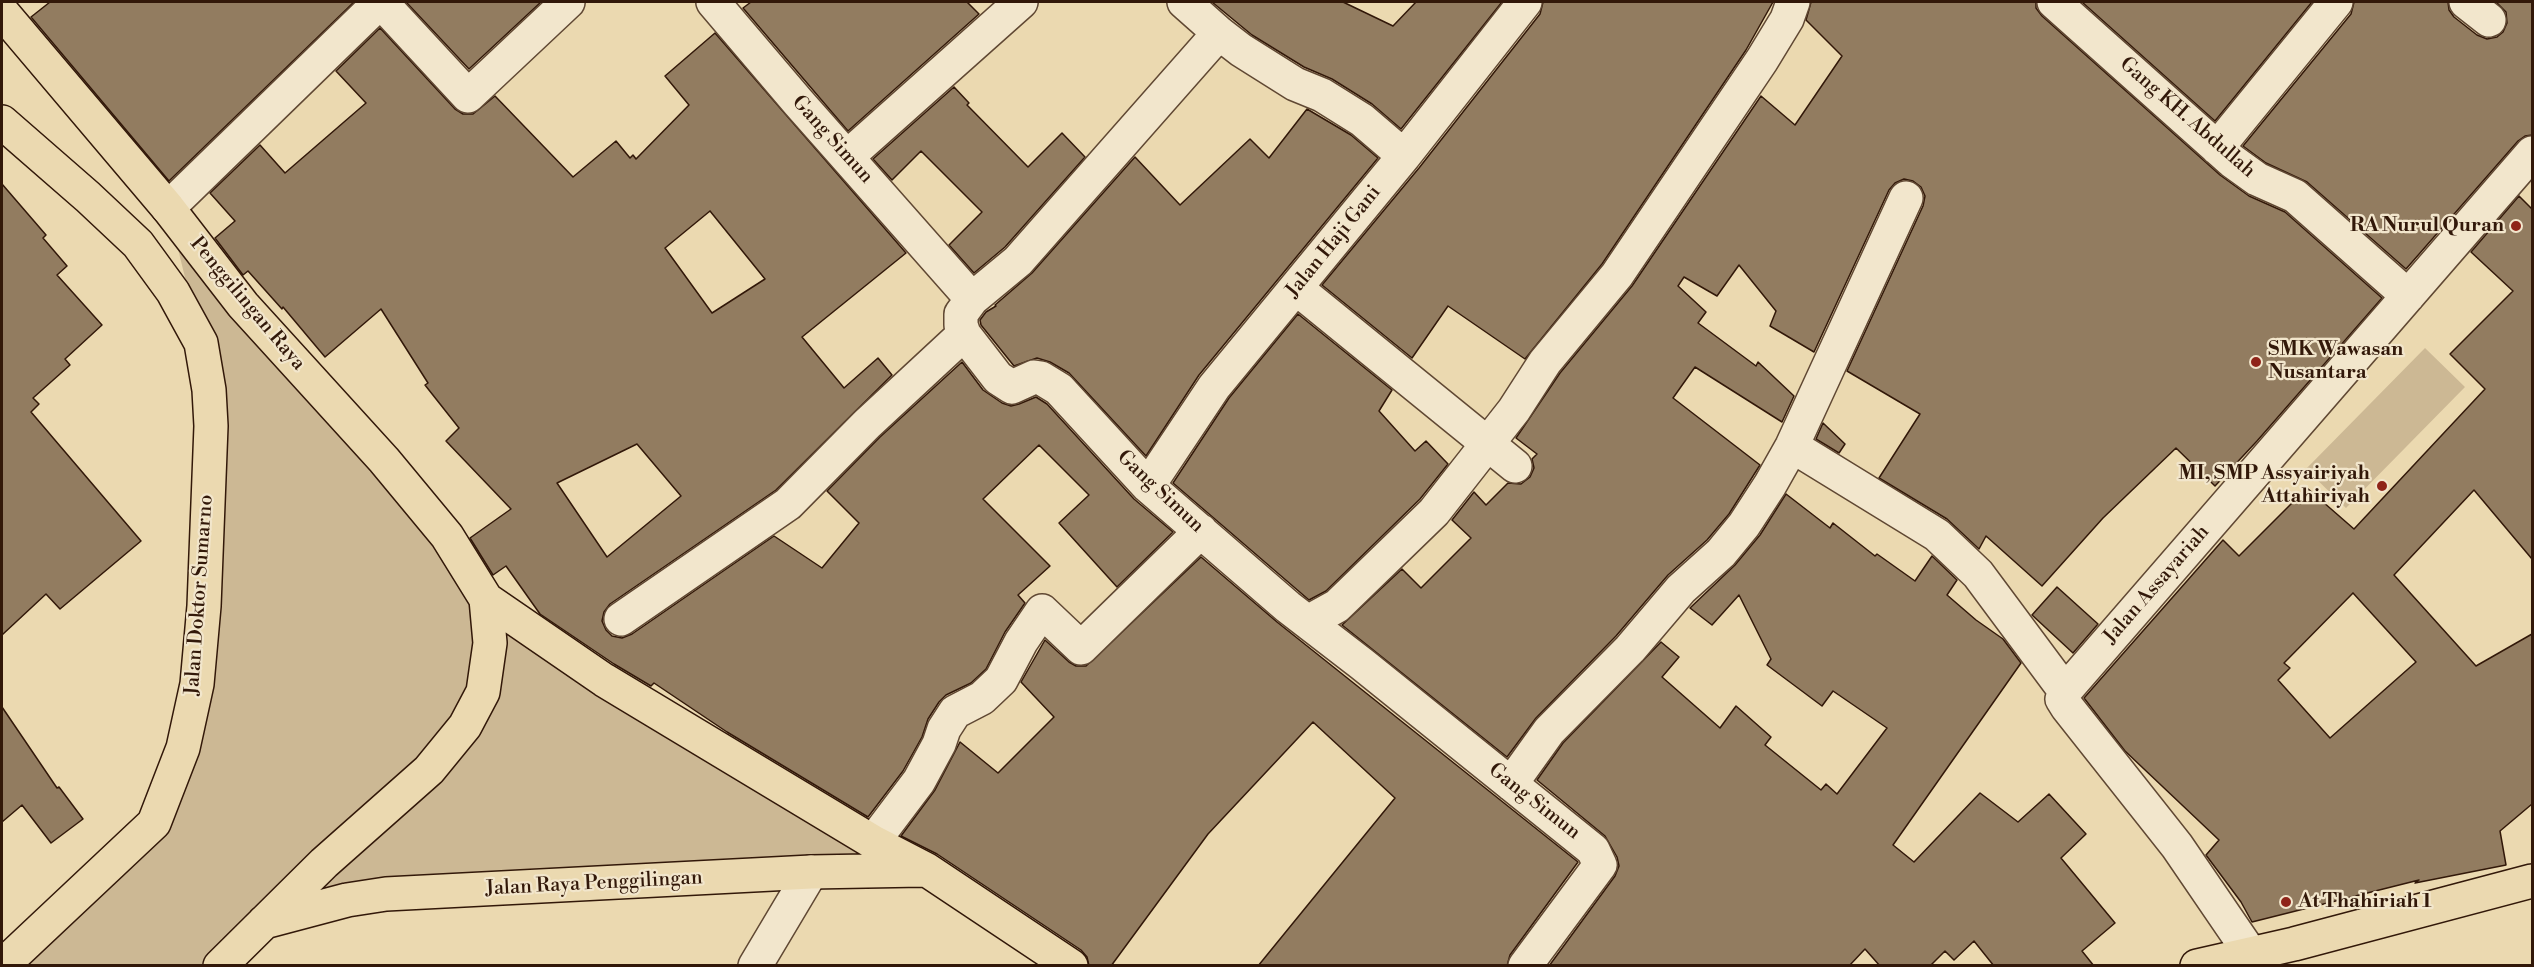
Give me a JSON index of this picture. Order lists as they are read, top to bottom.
{
  "streets": {
    "main road": ["Penggilingan Raya", "Jalan Doktor Sumarno", "Jalan Raya Penggilingan"],
    "street": [
      "Gang KH. Abdullah",
      "Gang Simun",
      "Jalan Haji Gani",
      "Jalan Assayariah"
    ]
  },
  "crossings": [
    ["Gang KH. Abdullah", "Jalan Assayariah"],
    ["Gang Simun", "Jalan Haji Gani"]
  ],
  "places": [
    "RA Nurul Quran",
    "SMK Wawasan Nusantara",
    "MI, SMP Assyairiyah Attahiriyah",
    "At Thahiriah 1"
  ]
}
